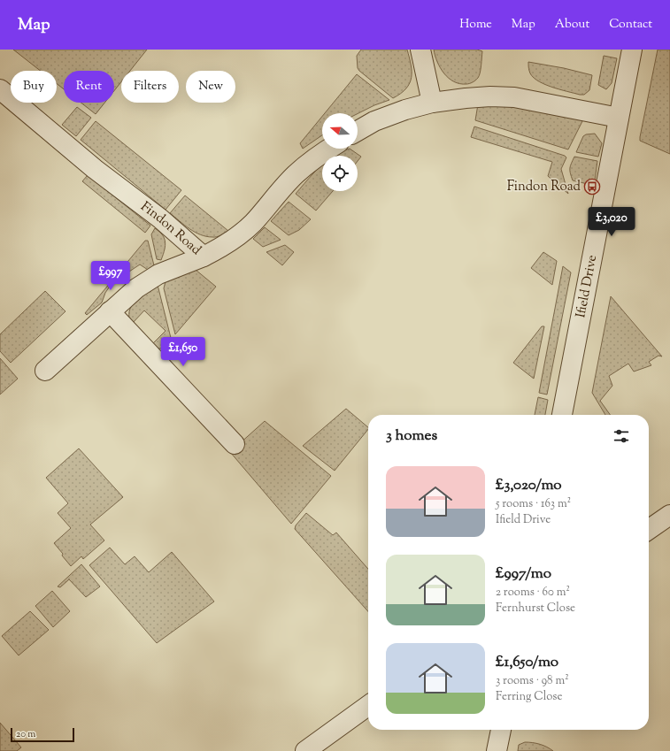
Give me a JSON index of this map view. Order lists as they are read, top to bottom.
{
  "streets": {
    "street": ["Findon Road", "Ifield Drive"]
  },
  "places": {
    "bus stop": ["Findon Road"]
  },
  "scale_bar": "20 m",
  "north": "left",
  "page": {
    "header": "Map",
    "nav": [
      "Home",
      "Map",
      "About",
      "Contact"
    ],
    "chip": [
      "Buy",
      "Rent",
      "Filters",
      "New"
    ],
    "price": ["£3,020", "£997", "£1,650"],
    "heading": "3 homes",
    "list": [
      {
        "name": "£3,020/mo",
        "note": "5 rooms · 163 m² · Ifield Drive"
      },
      {
        "name": "£997/mo",
        "note": "2 rooms · 60 m² · Fernhurst Close"
      },
      {
        "name": "£1,650/mo",
        "note": "3 rooms · 98 m² · Ferring Close"
      }
    ],
    "scale": "20 m"
  }
}
